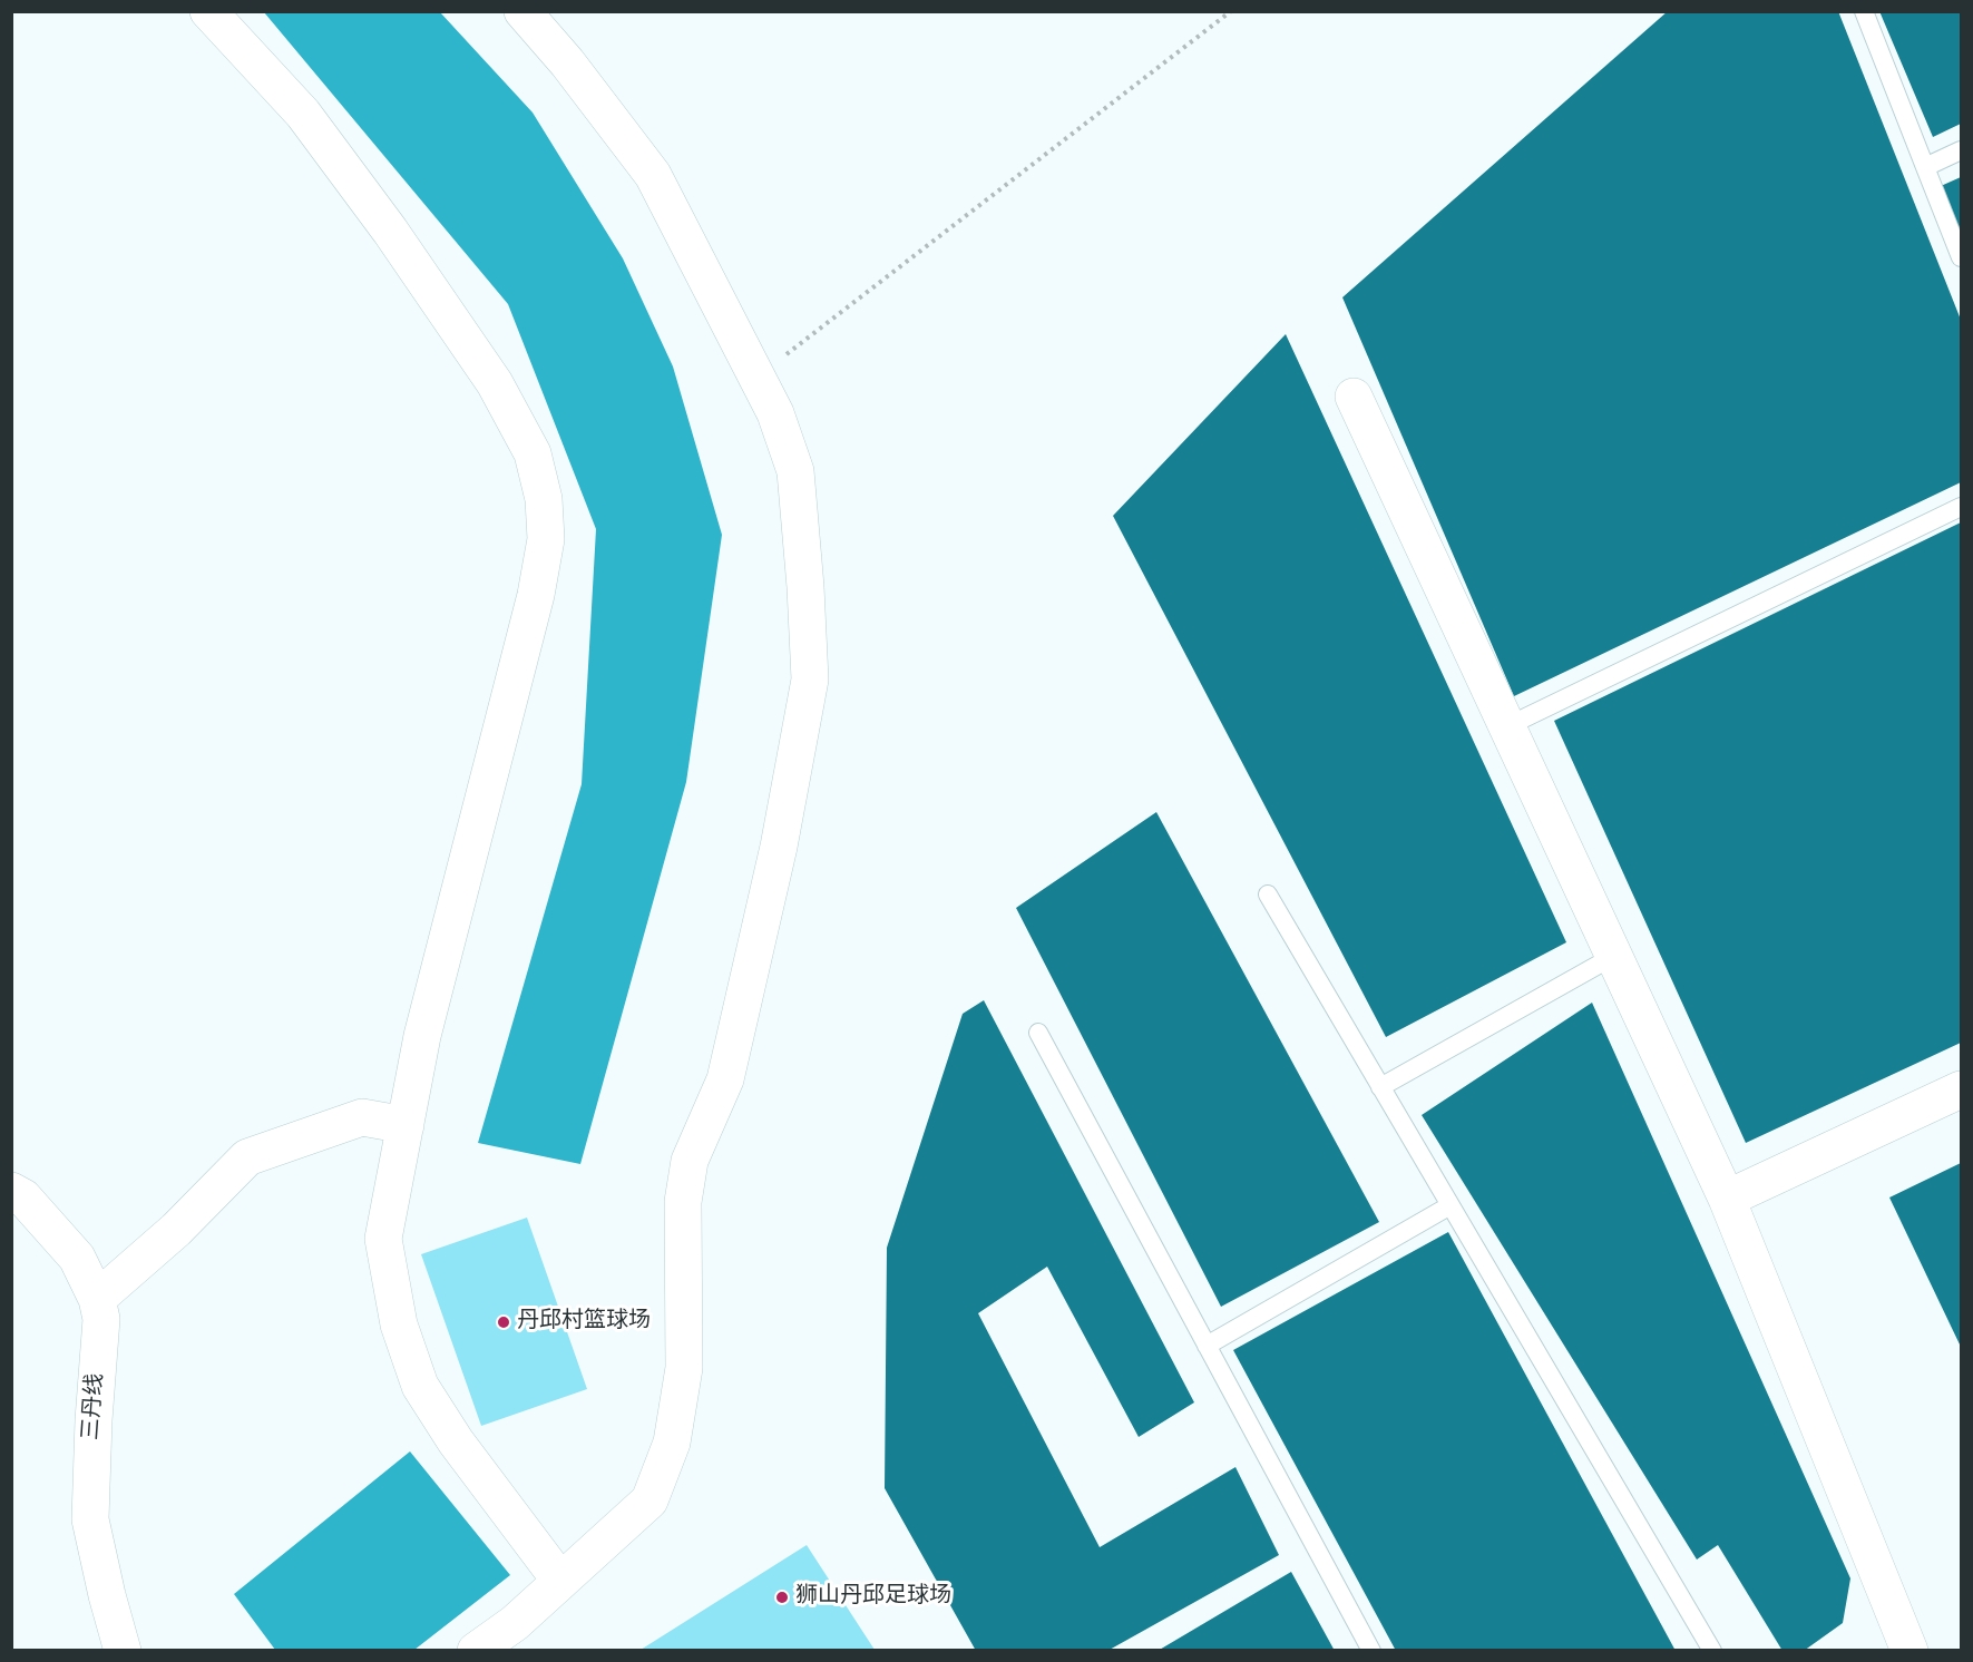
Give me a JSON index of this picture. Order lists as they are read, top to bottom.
{
  "streets": {
    "street": ["三丹线"]
  },
  "places": ["丹邱村篮球场", "狮山丹邱足球场"]
}
